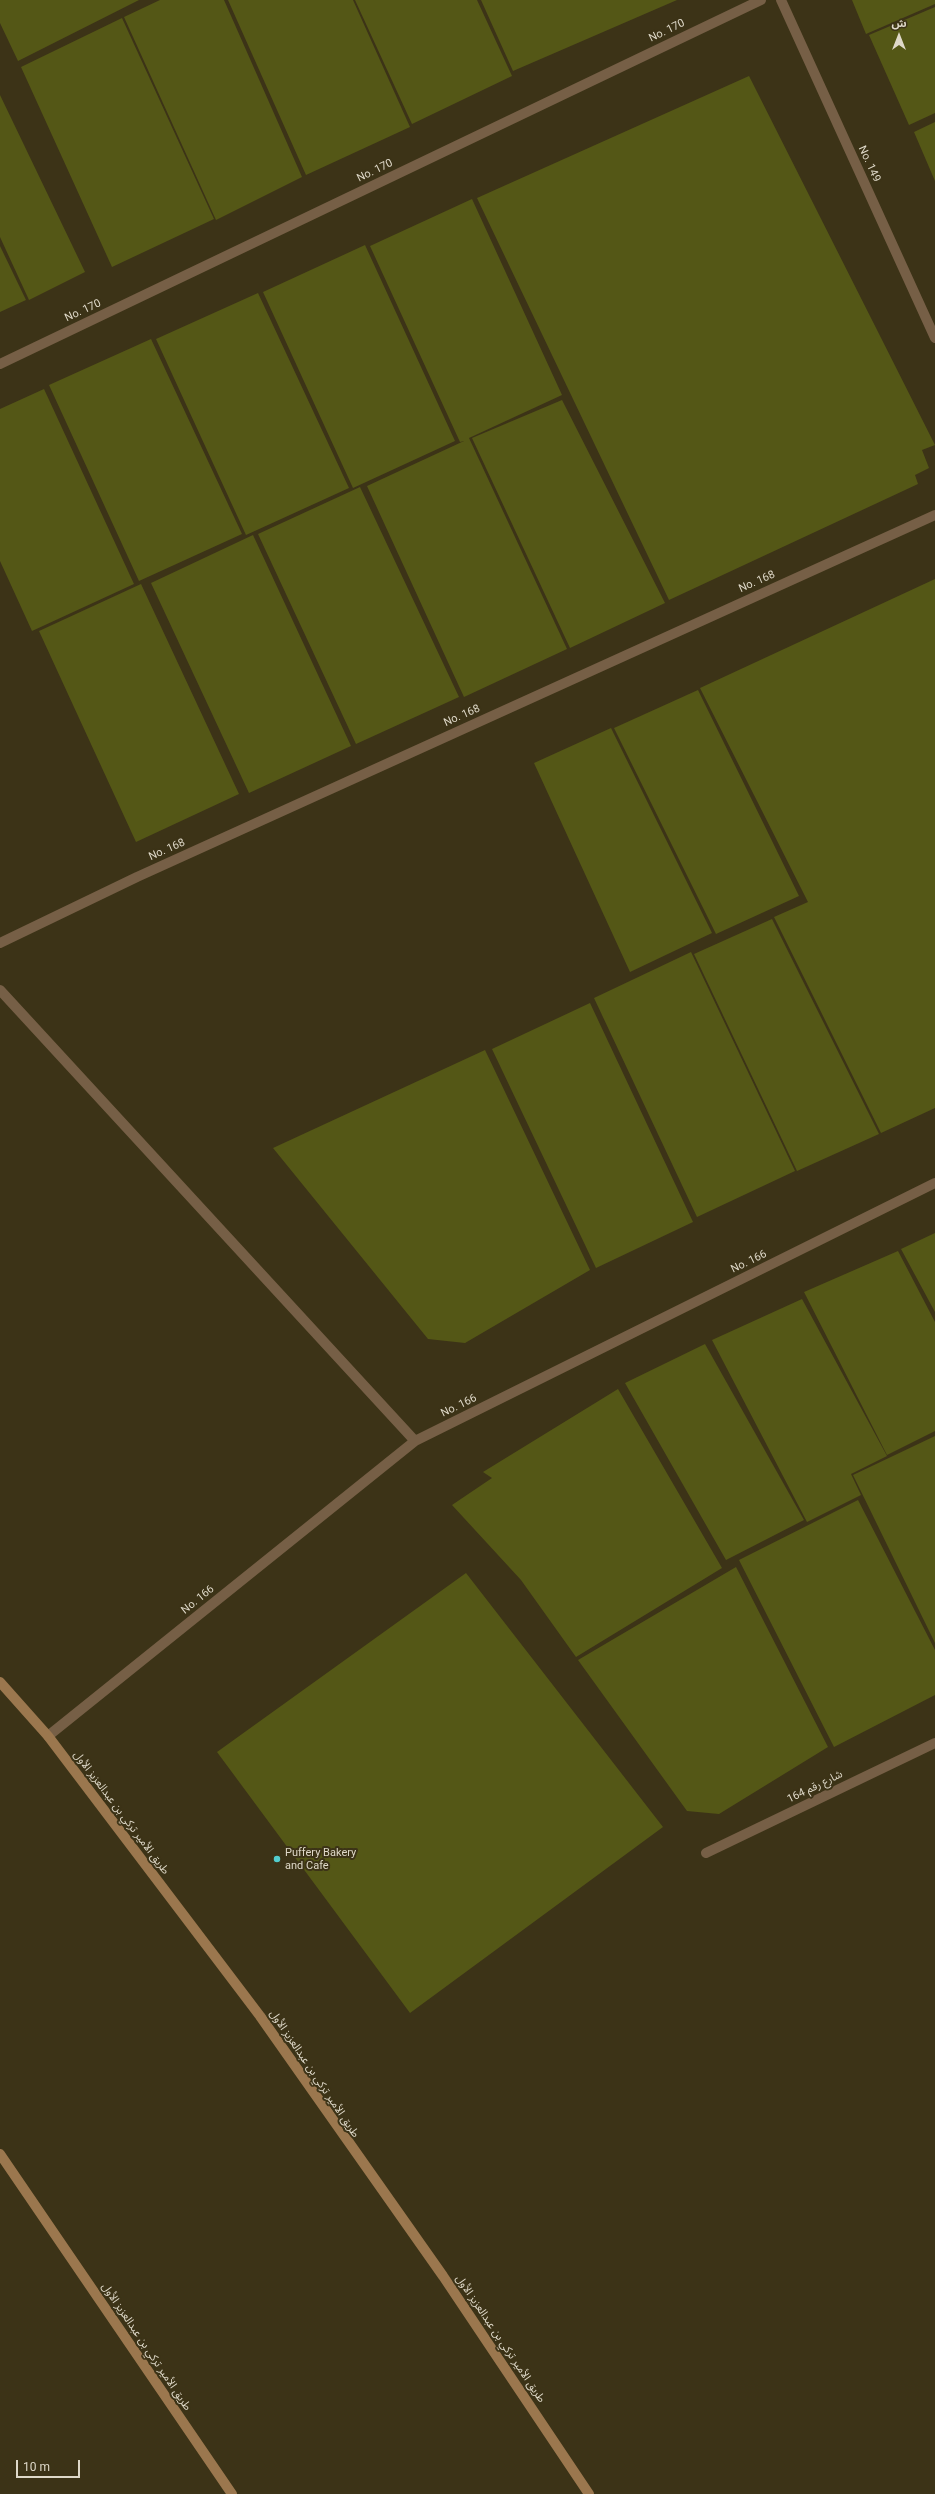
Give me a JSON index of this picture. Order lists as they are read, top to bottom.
{
  "streets": {
    "main road": ["طريق الأمير تركي بن عبدالعزيز الأول"],
    "street": [
      "No. 170",
      "No. 149",
      "No. 168",
      "No. 166",
      "شارع رقم 164"
    ]
  },
  "crossings": [
    ["No. 166", "طريق الأمير تركي بن عبدالعزيز الأول"]
  ],
  "places": ["Puffery Bakery and Cafe"],
  "scale_bar": "10 m",
  "north": "top"
}
